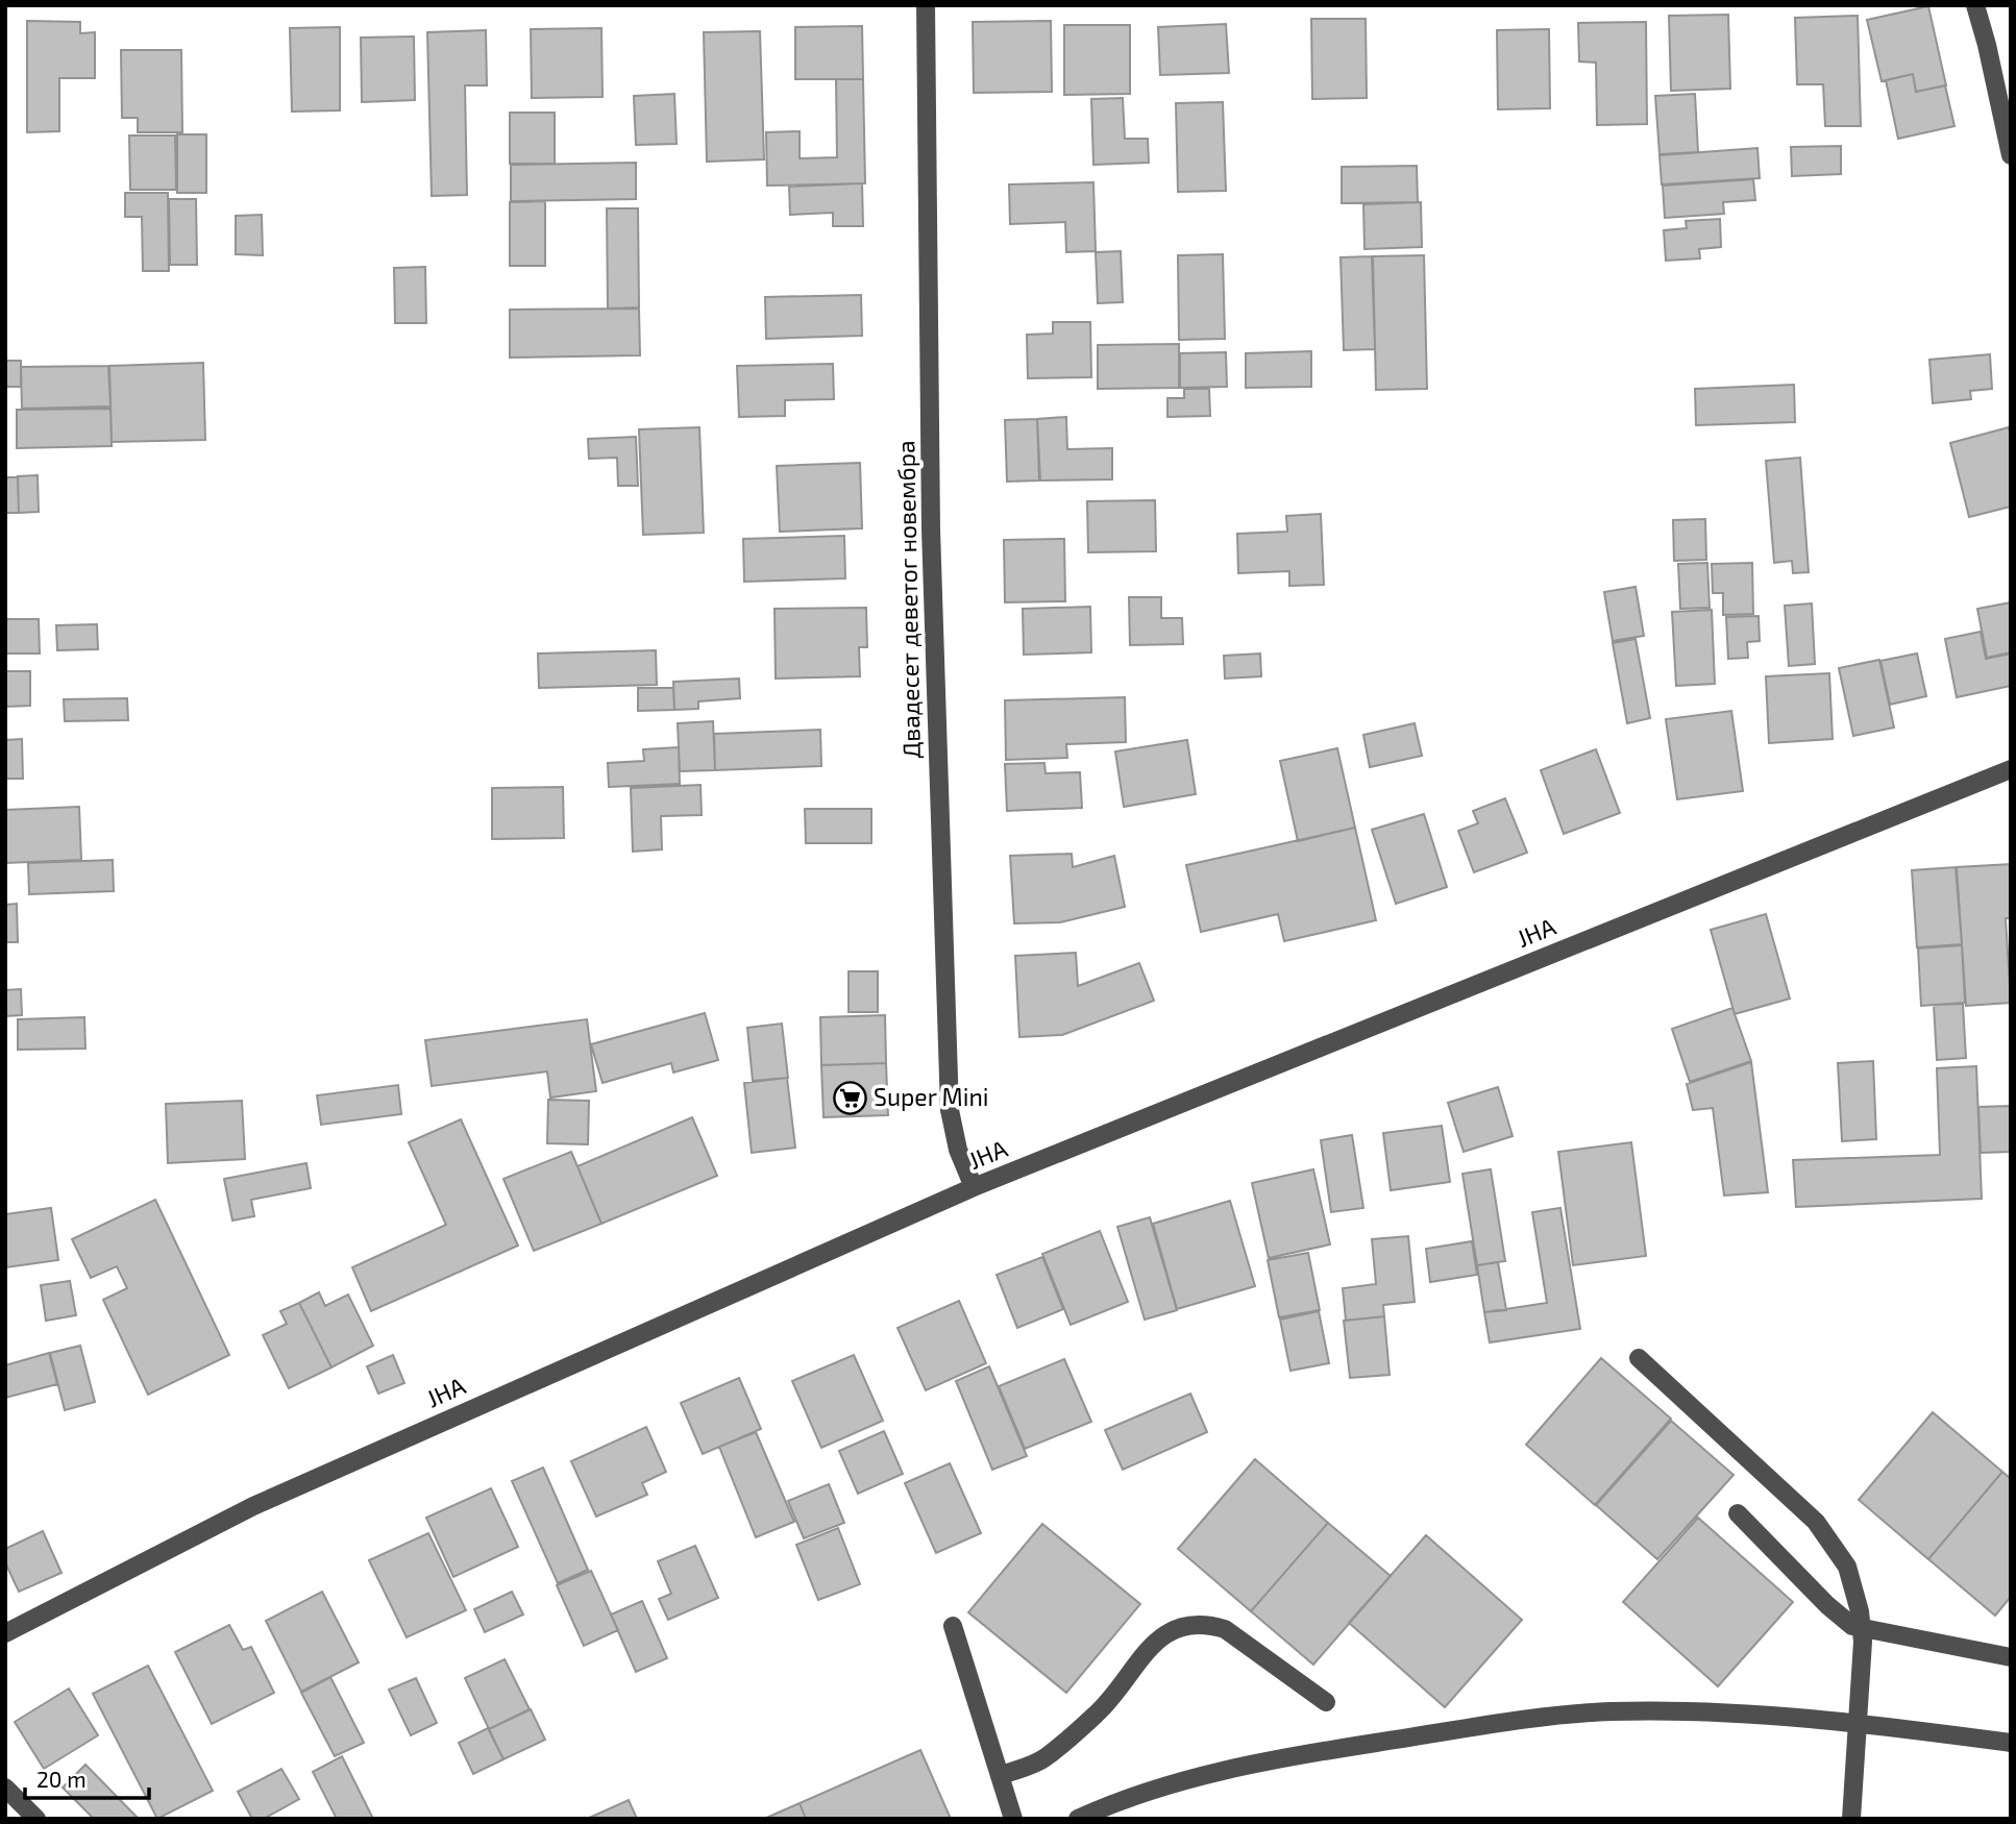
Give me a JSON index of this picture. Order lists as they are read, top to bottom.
{
  "streets": {
    "street": ["Двадесет деветог новембра", "ЈНА"]
  },
  "crossings": [
    ["Двадесет деветог новембра", "ЈНА"]
  ],
  "places": {
    "supermarket": ["Super Mini"]
  },
  "scale_bar": "20 m"
}
